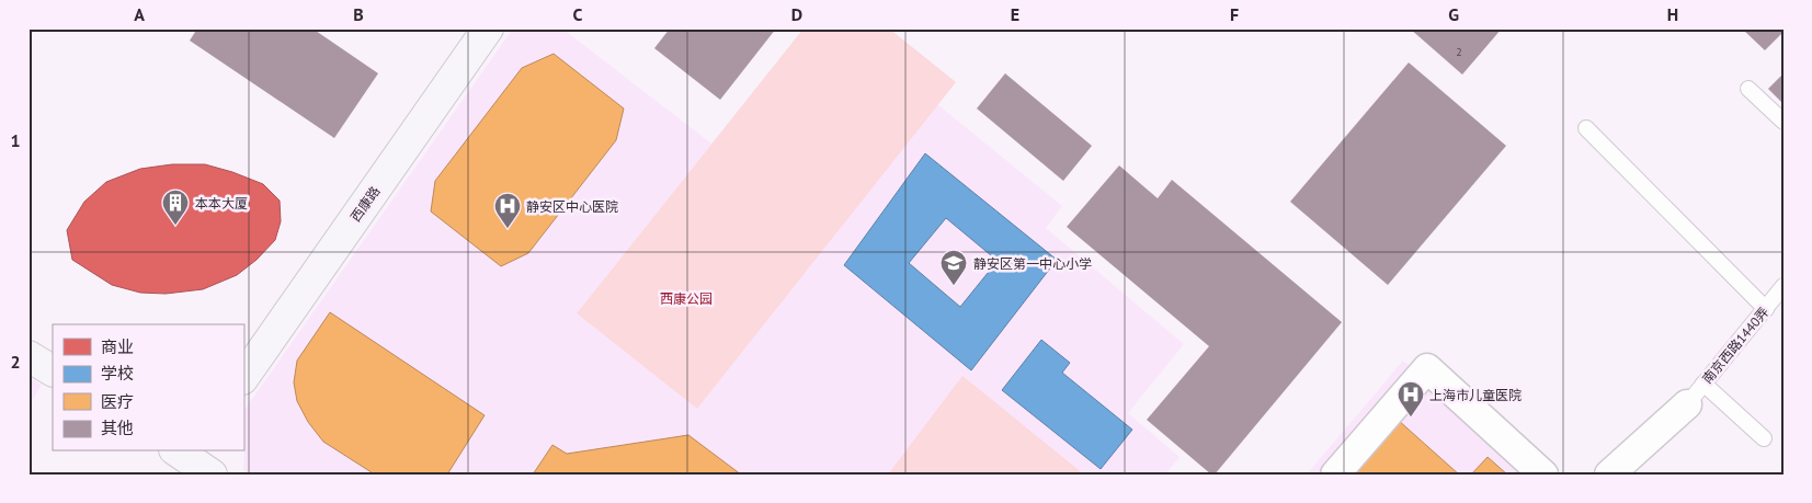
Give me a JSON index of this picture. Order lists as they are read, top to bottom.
{
  "streets": {
    "street": ["西康路"],
    "lane": ["南京西路1440弄"]
  },
  "parks": ["西康公园"],
  "places": {
    "building": ["本本大厦"],
    "hospital": ["静安区中心医院", "上海市儿童医院"],
    "school or university": ["静安区第一中心小学"]
  },
  "house_numbers": ["2"],
  "legend": [
    "商业",
    "学校",
    "医疗",
    "其他"
  ],
  "grid": {
    "columns": [
      "A",
      "B",
      "C",
      "D",
      "E",
      "F",
      "G",
      "H"
    ],
    "rows": ["1", "2"]
  }
}
